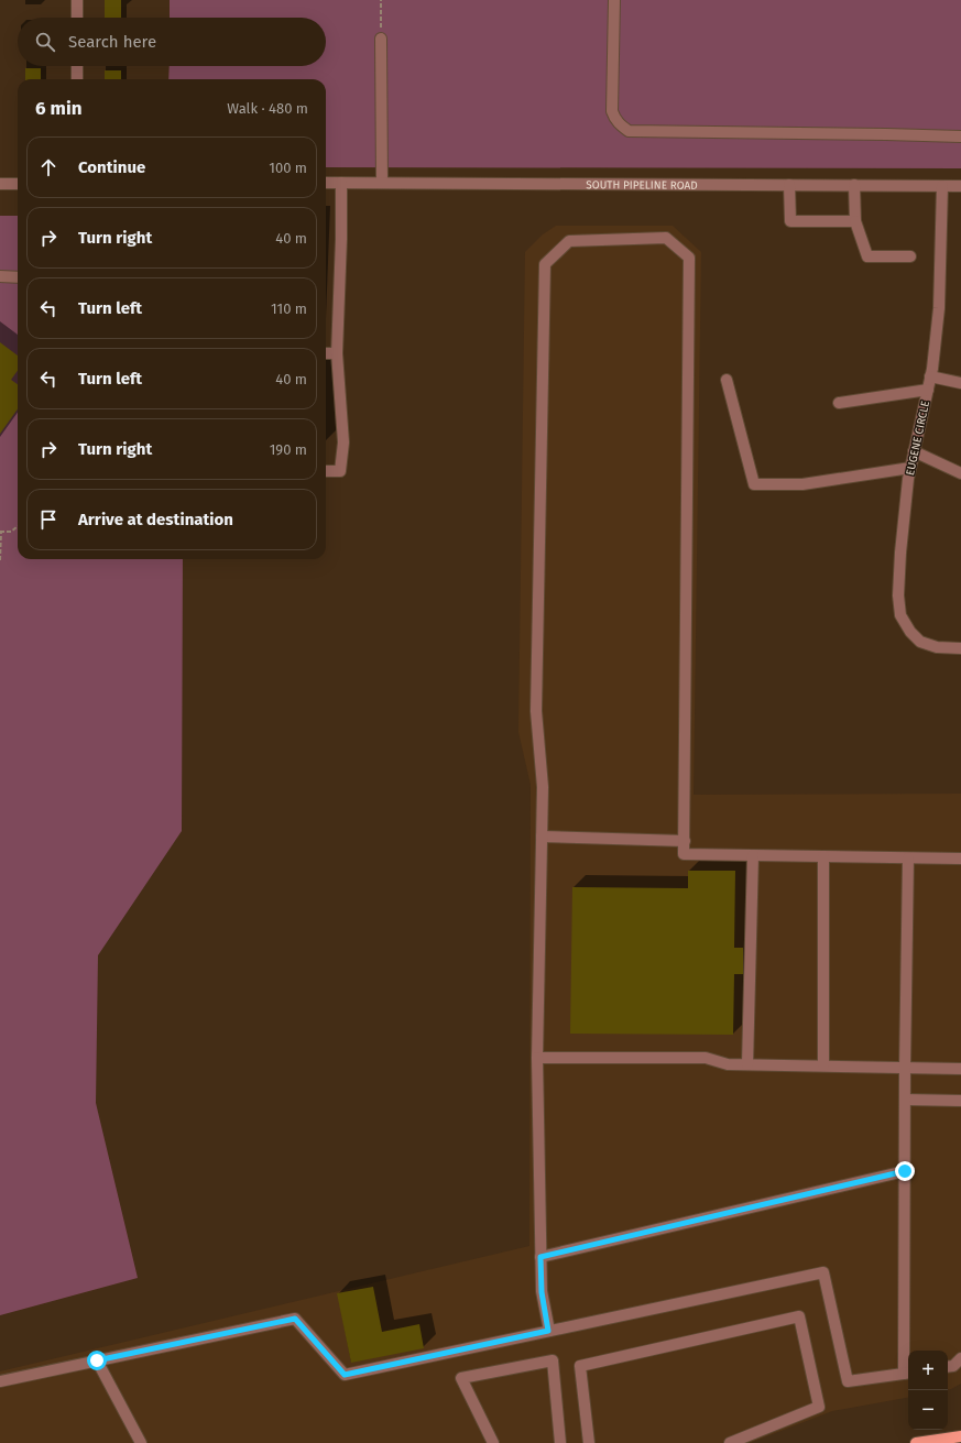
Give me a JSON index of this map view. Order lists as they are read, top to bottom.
{
  "streets": {
    "street": ["SOUTH PIPELINE ROAD", "EUGENE CIRCLE"]
  },
  "crossings": [
    ["SOUTH PIPELINE ROAD", "EUGENE CIRCLE"]
  ],
  "page": {
    "search": "Search here",
    "heading": ["6 min", "Walk · 480 m"],
    "list": [
      ["Continue", "100 m"],
      ["Turn right", "40 m"],
      ["Turn left", "110 m"],
      ["Turn left", "40 m"],
      ["Turn right", "190 m"],
      "Arrive at destination"
    ],
    "map_buttons": ["+", "−"]
  }
}
